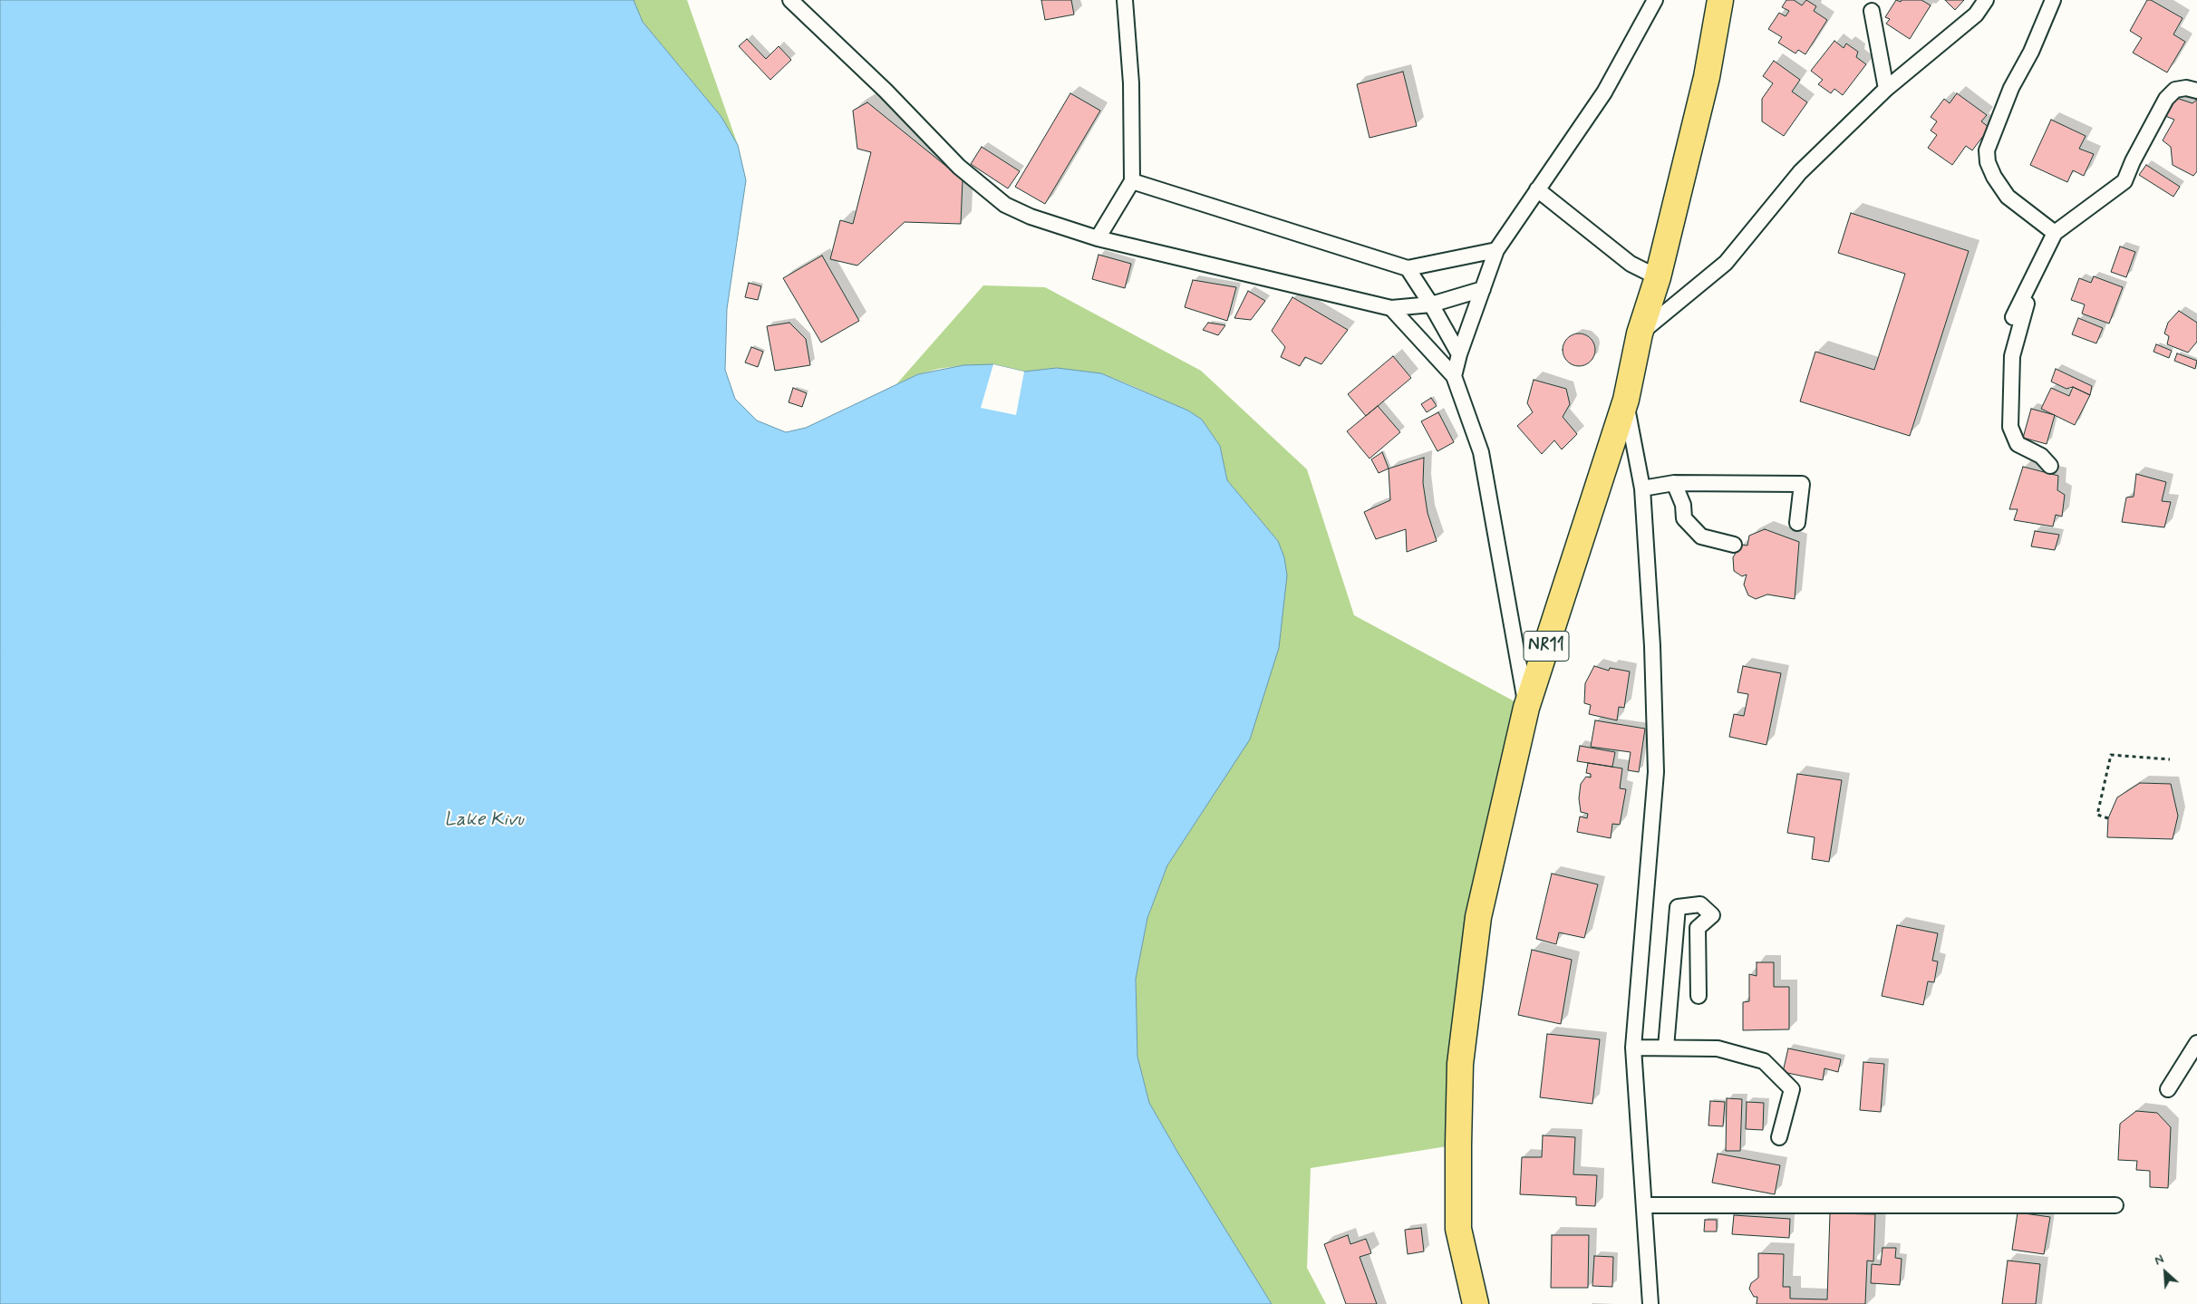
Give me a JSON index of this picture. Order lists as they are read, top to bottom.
{
  "streets": {
    "highway": ["NR11"]
  },
  "water": ["Lake Kivu"],
  "north": "top left"
}
